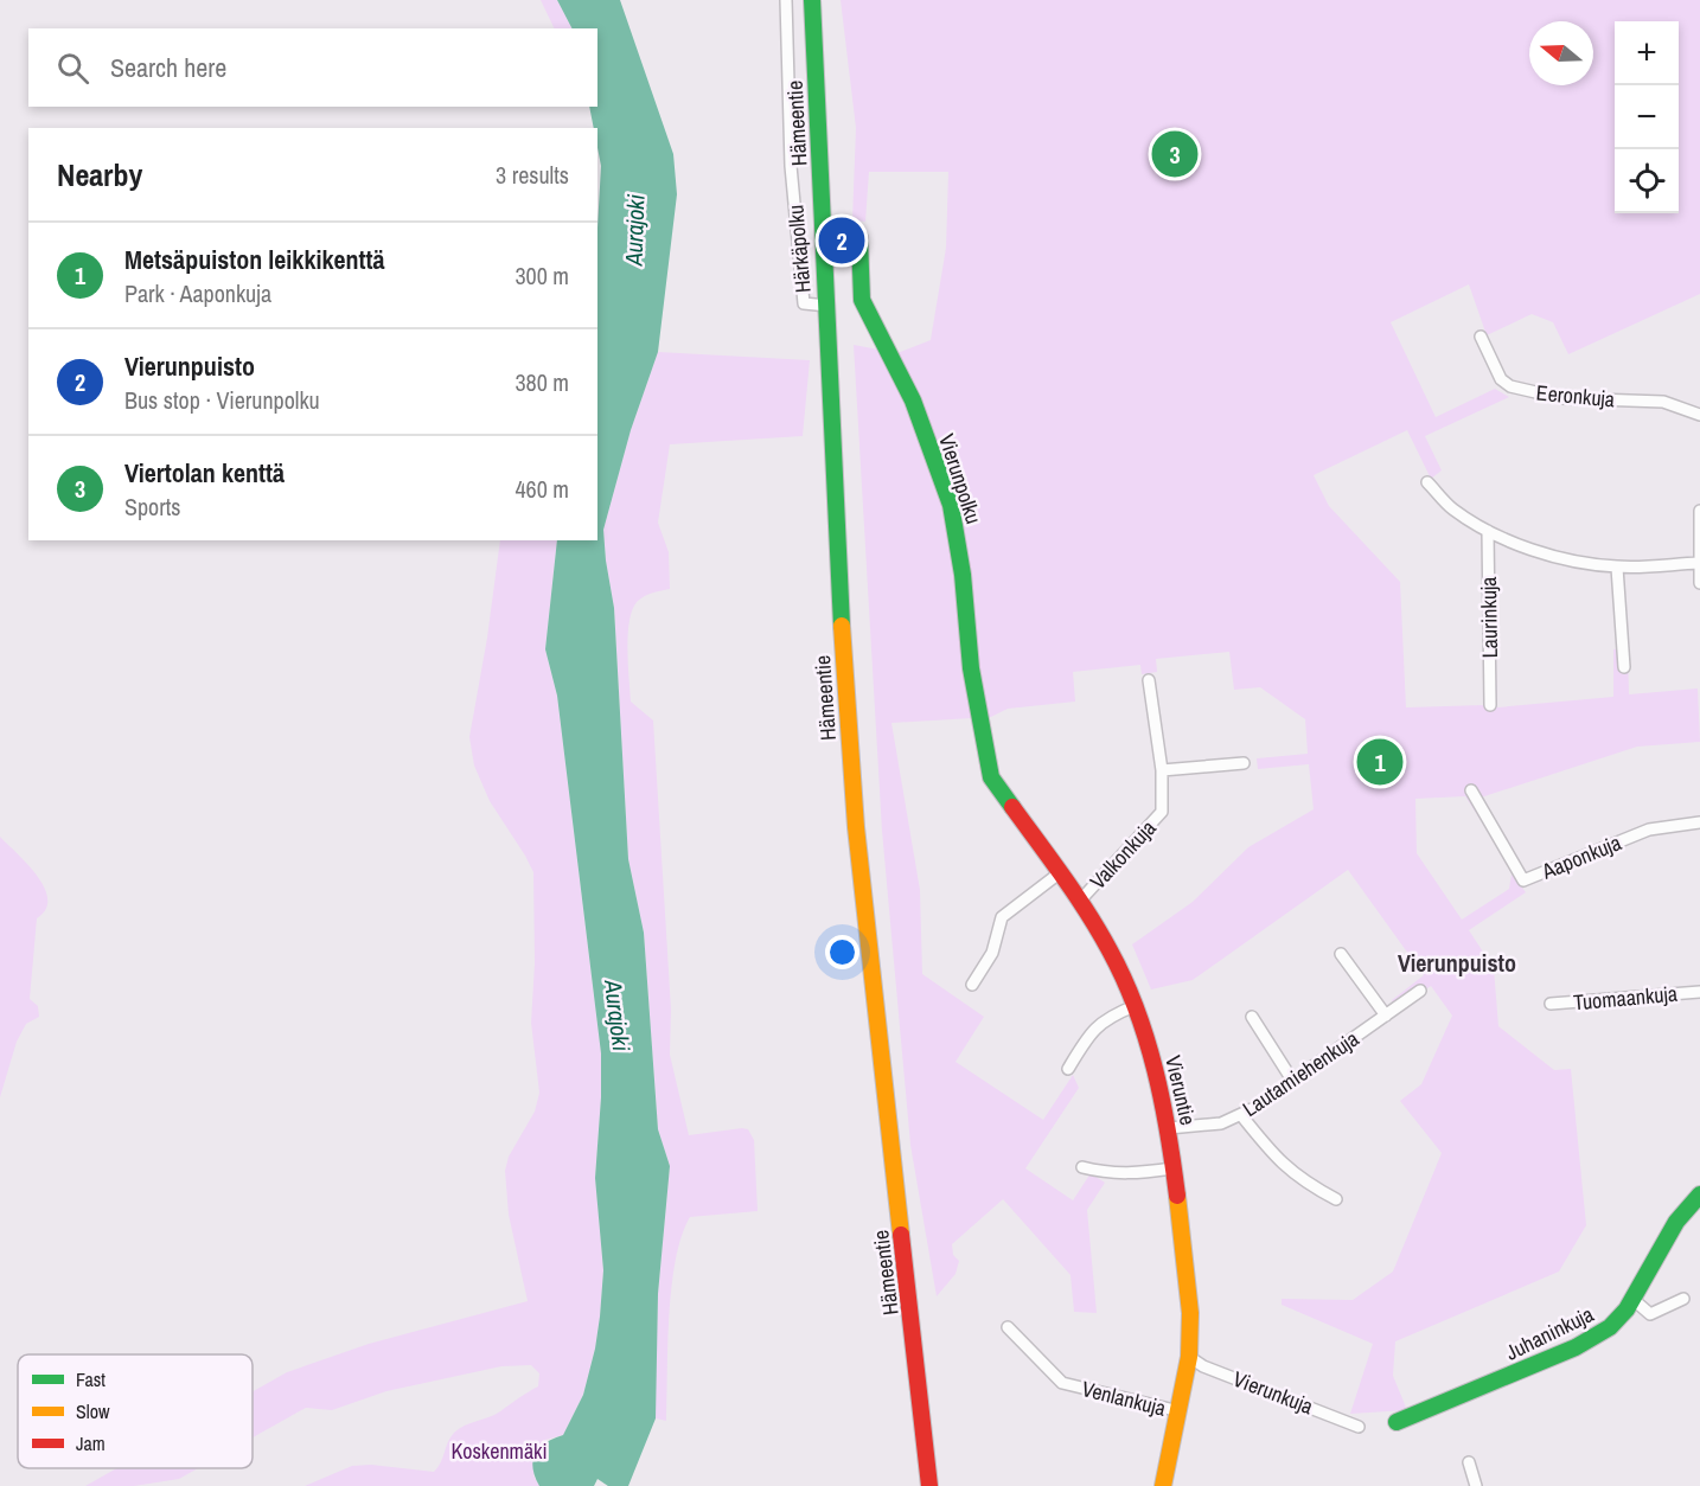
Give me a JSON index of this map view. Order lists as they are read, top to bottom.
{
  "streets": {
    "main road": [
      "Hämeentie",
      "Vierunpolku",
      "Vieruntie",
      "Juhaninkuja"
    ],
    "street": [
      "Härkäpolku",
      "Eeronkuja",
      "Laurinkuja",
      "Valkonkuja",
      "Aaponkuja",
      "Tuomaankuja",
      "Lautamiehenkuja",
      "Vierunkuja",
      "Venlankuja"
    ]
  },
  "crossings": [
    ["Hämeentie", "Härkäpolku"],
    ["Vierunpolku", "Vieruntie"],
    ["Valkonkuja", "Vieruntie"],
    ["Lautamiehenkuja", "Vieruntie"],
    ["Vieruntie", "Vierunkuja"],
    ["Vieruntie", "Venlankuja"]
  ],
  "districts": ["Vierunpuisto"],
  "water": ["Aurajoki"],
  "parks": ["Koskenmäki"],
  "legend": ["Fast", "Slow", "Jam"],
  "north": "left",
  "page": {
    "map_buttons": ["+", "−"],
    "search": "Search here",
    "pins": ["3", "2", "1"],
    "heading": ["Nearby", "3 results"],
    "list": [
      {
        "mark": "1",
        "name": "Metsäpuiston leikkikenttä",
        "note": "Park · Aaponkuja",
        "value": "300 m"
      },
      {
        "mark": "2",
        "name": "Vierunpuisto",
        "note": "Bus stop · Vierunpolku",
        "value": "380 m"
      },
      {
        "mark": "3",
        "name": "Viertolan kenttä",
        "note": "Sports",
        "value": "460 m"
      }
    ]
  }
}
